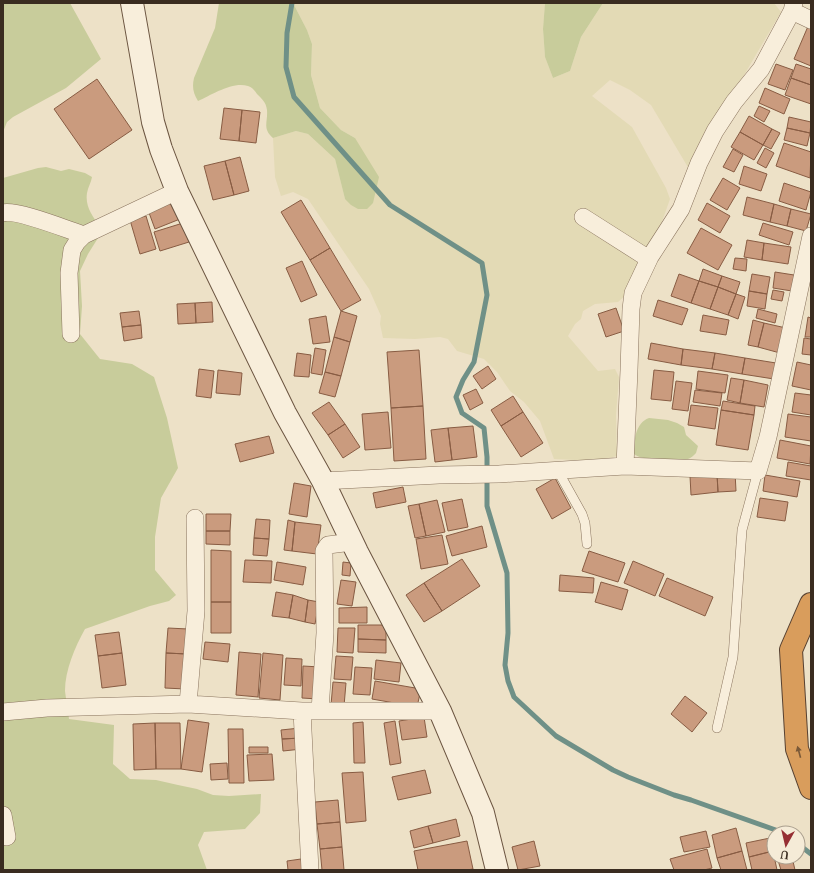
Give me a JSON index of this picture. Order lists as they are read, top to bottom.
{
  "north": "bottom"
}
